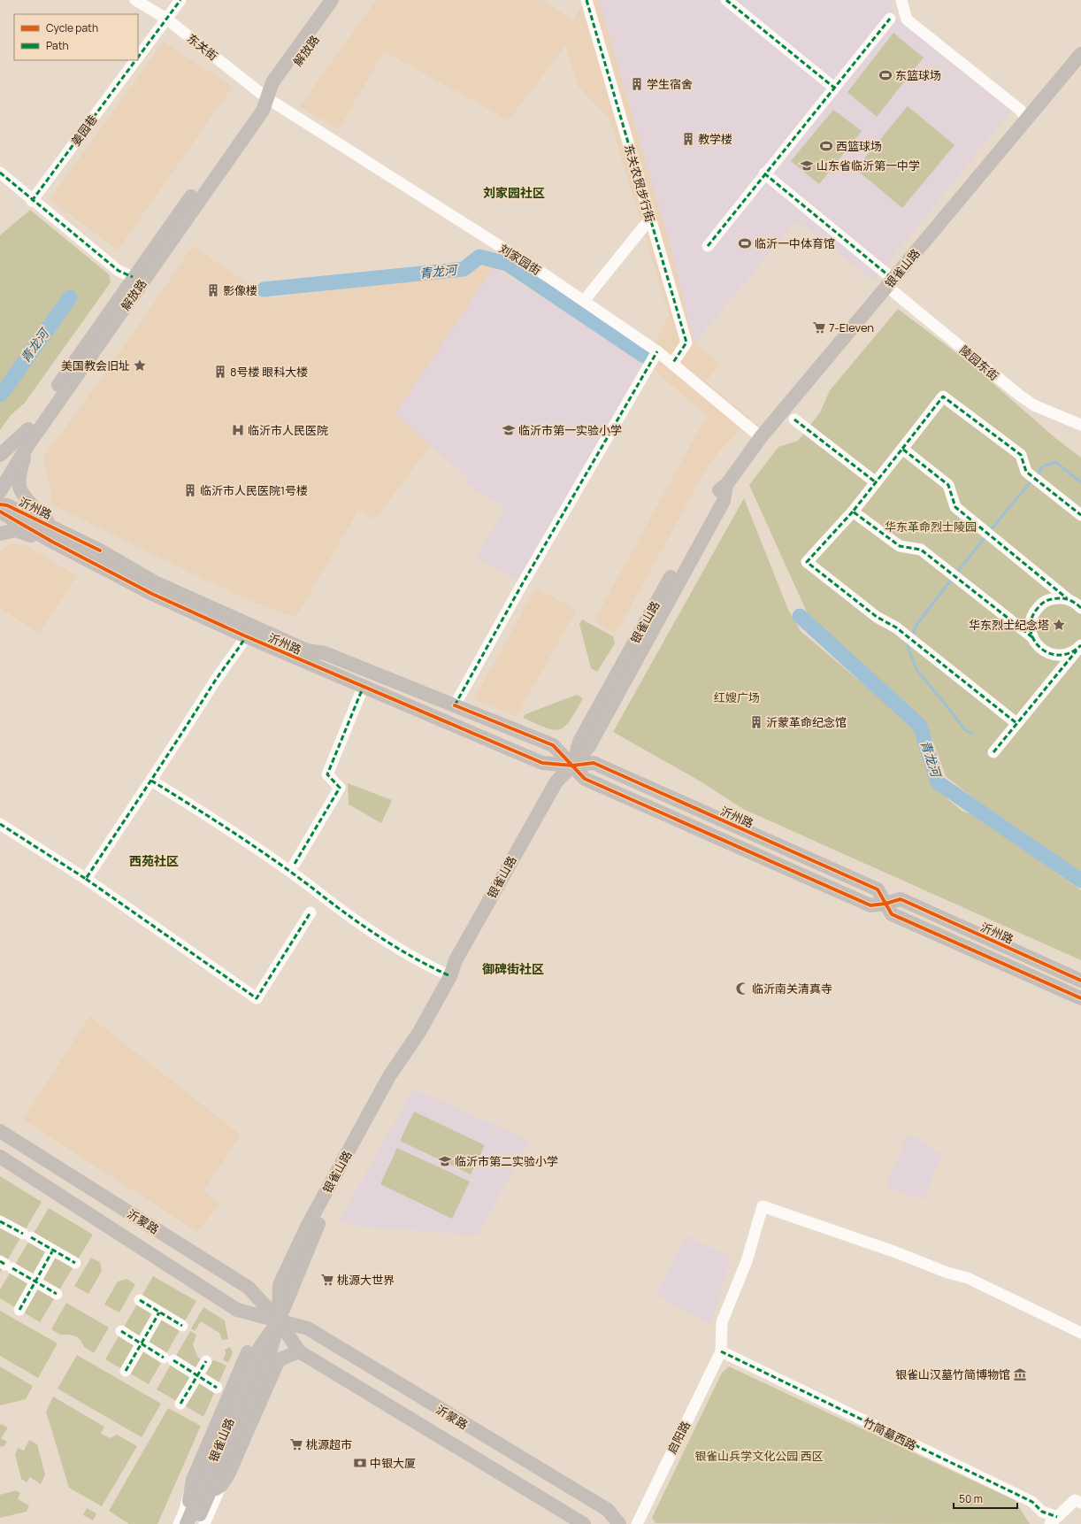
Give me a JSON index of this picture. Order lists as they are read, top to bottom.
{
  "streets": {
    "main road": [
      "解放路",
      "银雀山路",
      "沂州路",
      "沂蒙路"
    ],
    "street": [
      "东关街",
      "姜园巷",
      "东关农贸步行街",
      "刘家园街",
      "陵园东街",
      "竹简墓西路",
      "启阳路"
    ]
  },
  "crossings": [
    ["东关街", "解放路"],
    ["东关街", "姜园巷"],
    ["东关街", "刘家园街"],
    ["解放路", "刘家园街"],
    ["东关农贸步行街", "刘家园街"],
    ["刘家园街", "银雀山路"],
    ["银雀山路", "陵园东街"],
    ["银雀山路", "沂州路"],
    ["银雀山路", "沂蒙路"],
    ["竹简墓西路", "启阳路"]
  ],
  "districts": ["刘家园社区", "西苑社区", "御碑街社区"],
  "water": ["青龙河"],
  "parks": ["华东革命烈士陵园", "红嫂广场", "银雀山兵学文化公园 西区"],
  "places": {
    "sports": ["东篮球场", "西篮球场", "临沂一中体育馆"],
    "building": [
      "学生宿舍",
      "教学楼",
      "影像楼",
      "8号楼 眼科大楼",
      "临沂市人民医院1号楼",
      "沂蒙革命纪念馆"
    ],
    "school or university": ["山东省临沂第一中学", "临沂市第一实验小学", "临沂市第二实验小学"],
    "supermarket": ["7-Eleven", "桃源大世界", "桃源超市"],
    "place": ["美国教会旧址", "华东烈士纪念塔"],
    "hospital": ["临沂市人民医院"],
    "mosque": ["临沂南关清真寺"],
    "museum": ["银雀山汉墓竹简博物馆"],
    "bank": ["中银大厦"]
  },
  "legend": ["Cycle path", "Path"],
  "scale_bar": "50 m"
}
